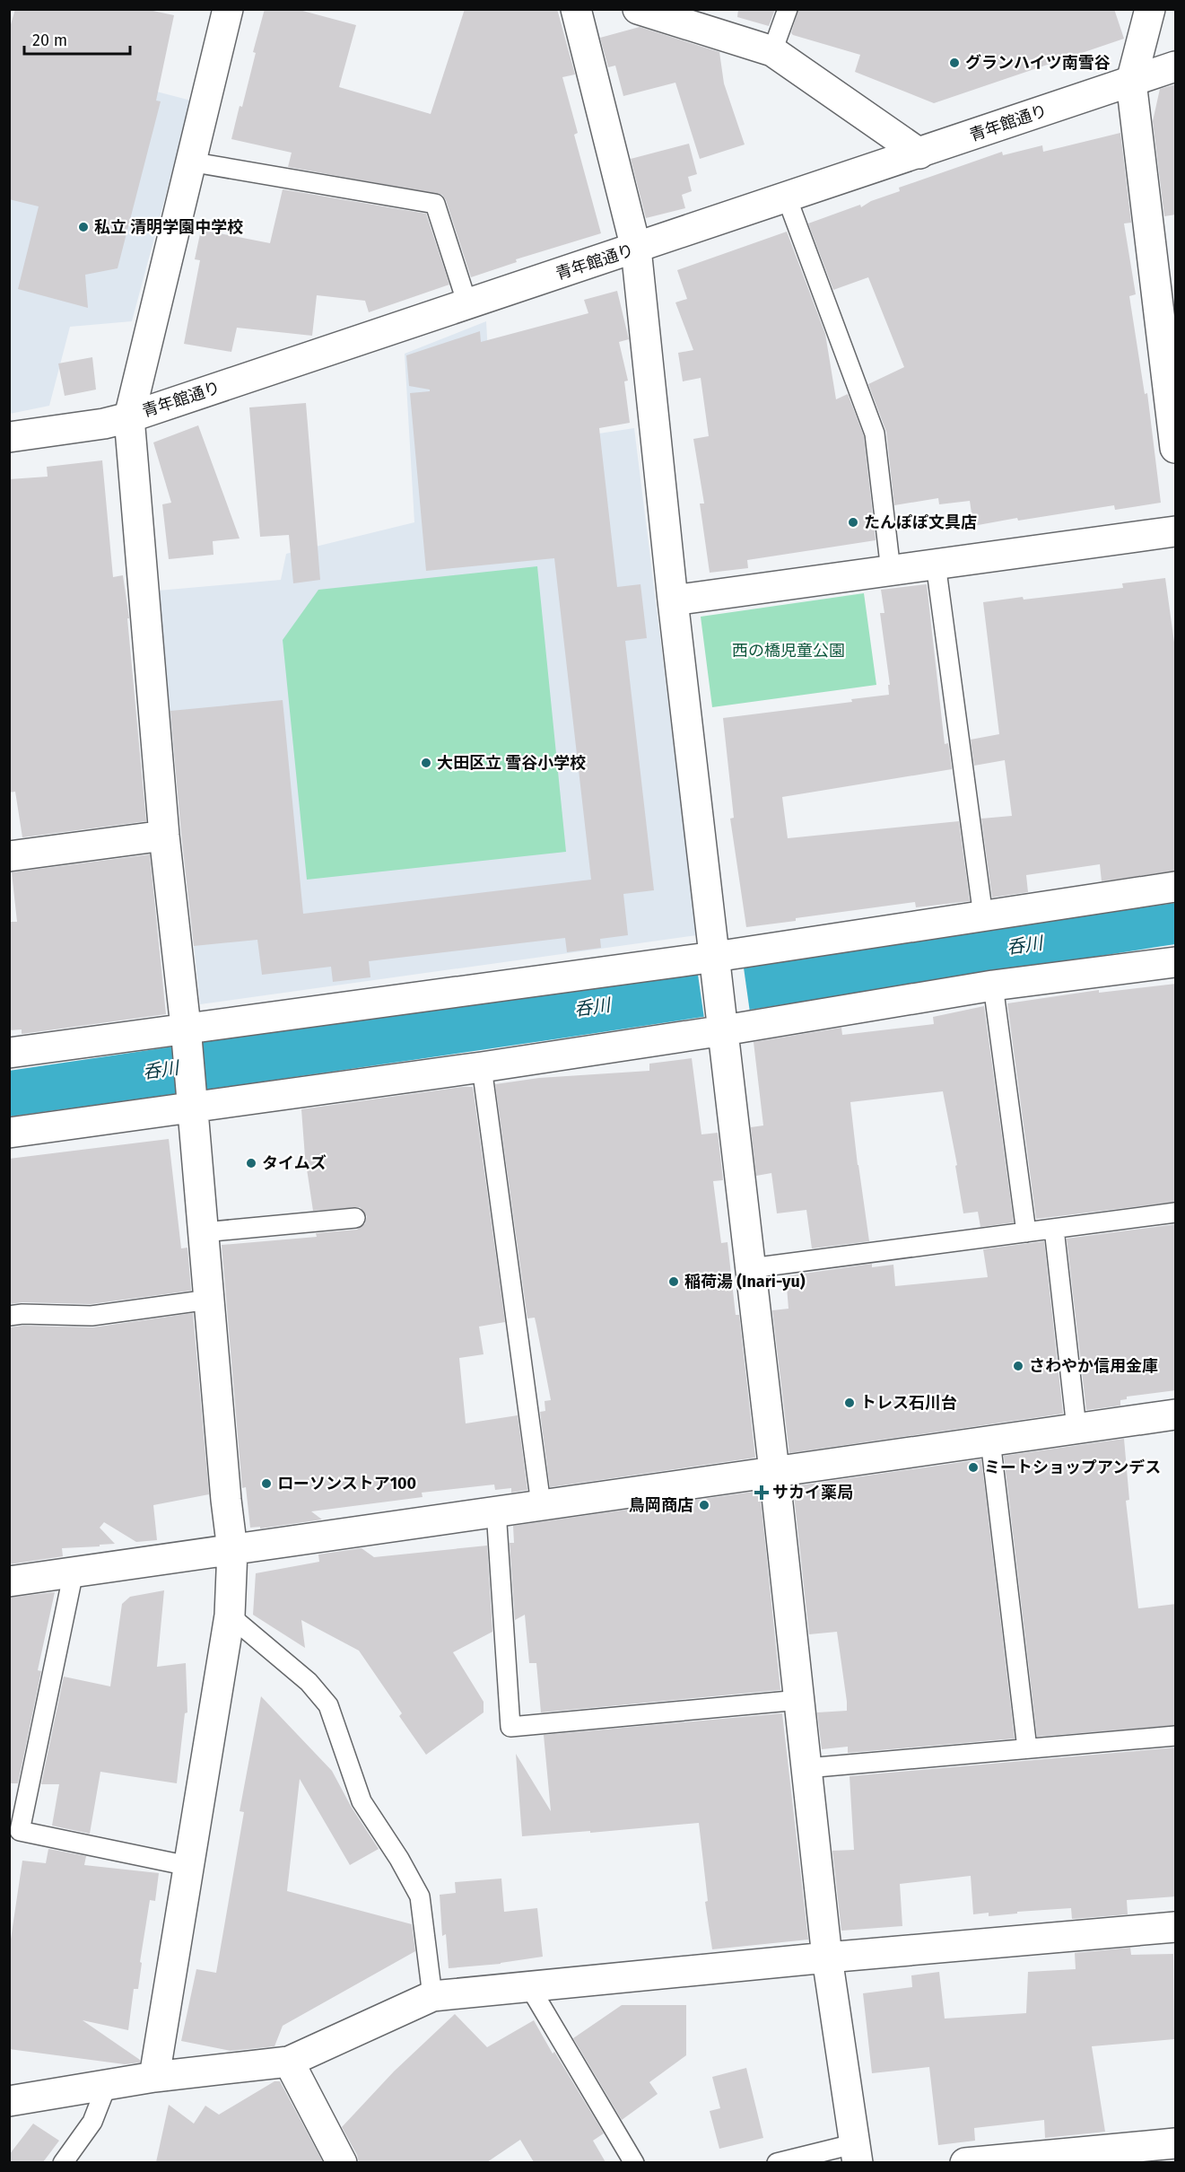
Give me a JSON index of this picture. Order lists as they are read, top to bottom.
{
  "streets": {
    "street": ["青年館通り"]
  },
  "water": ["呑川"],
  "parks": ["西の橋児童公園"],
  "places": {
    "other": [
      "グランハイツ南雪谷",
      "私立 清明学園中学校",
      "たんぽぽ文具店",
      "大田区立 雪谷小学校",
      "タイムズ",
      "稲荷湯 (Inari-yu)",
      "さわやか信用金庫",
      "トレス石川台",
      "ミートショップアンデス",
      "ローソンストア100",
      "鳥岡商店"
    ],
    "health": ["サカイ薬局"]
  },
  "scale_bar": "20 m"
}
